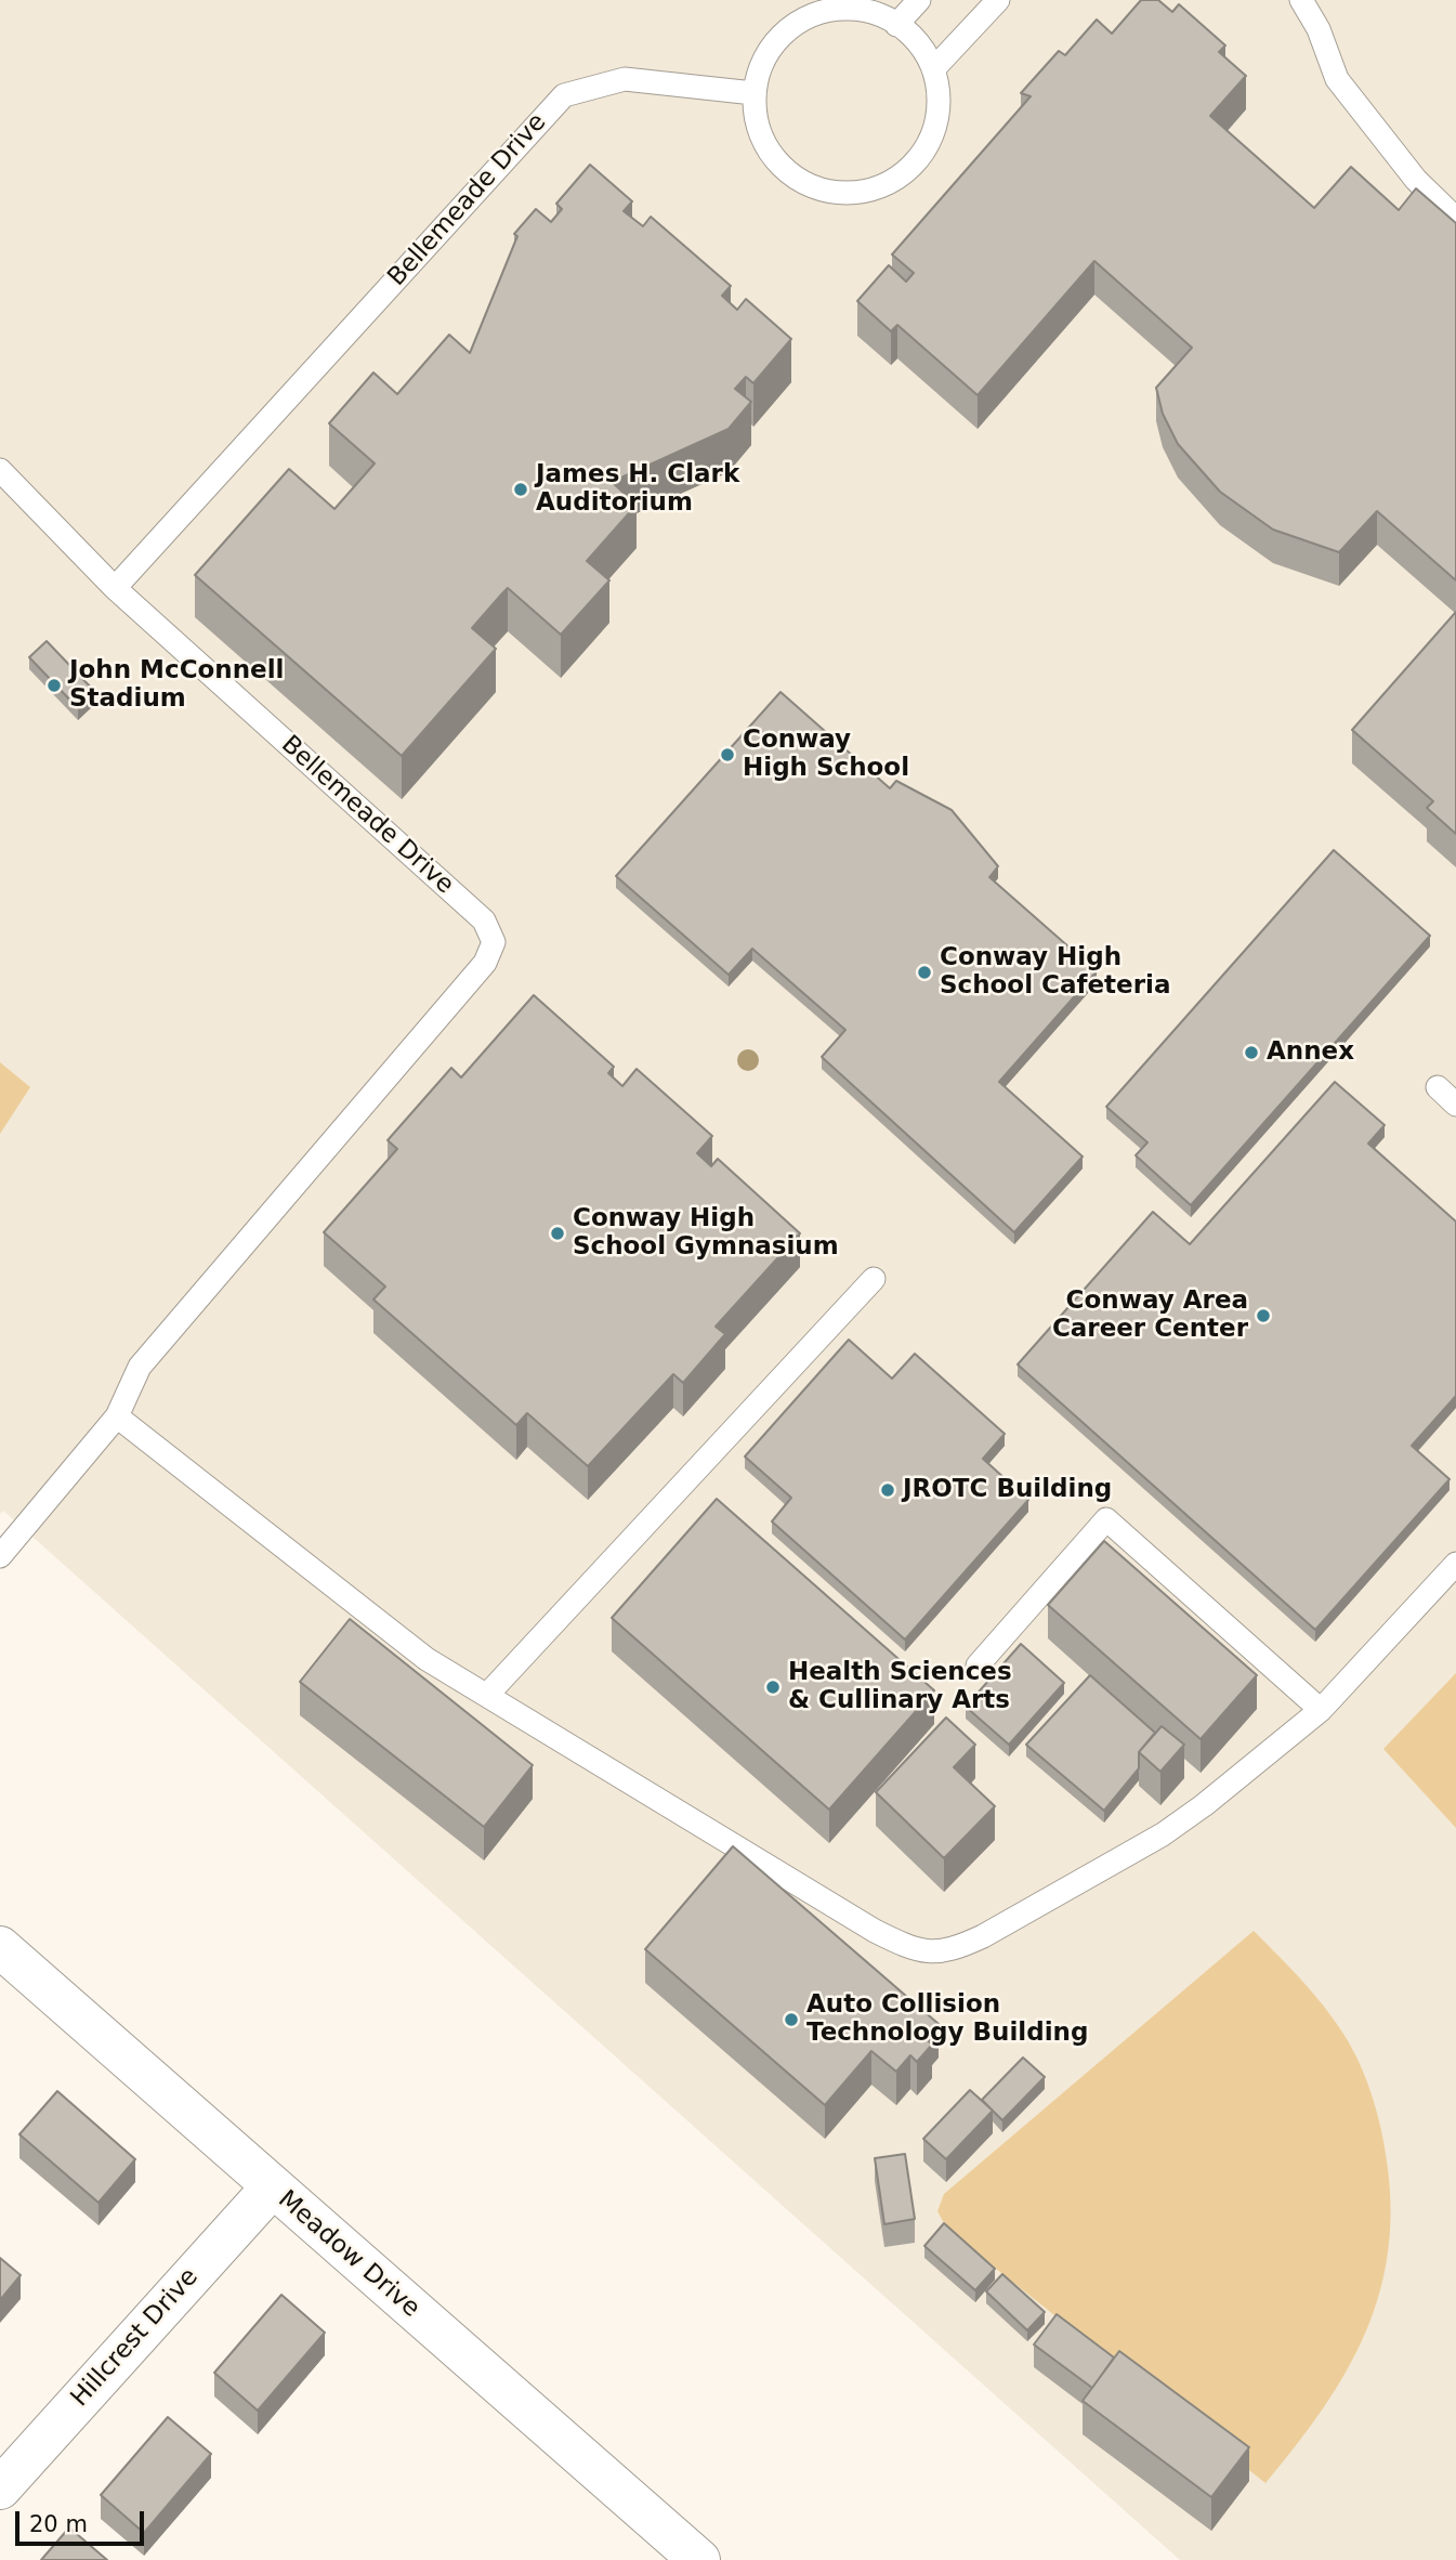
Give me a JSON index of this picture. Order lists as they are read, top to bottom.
{
  "streets": {
    "street": ["Meadow Drive", "Hillcrest Drive"],
    "lane": ["Bellemeade Drive"]
  },
  "crossings": [
    ["Meadow Drive", "Hillcrest Drive"]
  ],
  "places": [
    "James H. Clark Auditorium",
    "John McConnell Stadium",
    "Conway High School",
    "Conway High School Cafeteria",
    "Annex",
    "Conway High School Gymnasium",
    "Conway Area Career Center",
    "JROTC Building",
    "Health Sciences & Cullinary Arts",
    "Auto Collision Technology Building"
  ],
  "scale_bar": "20 m"
}
